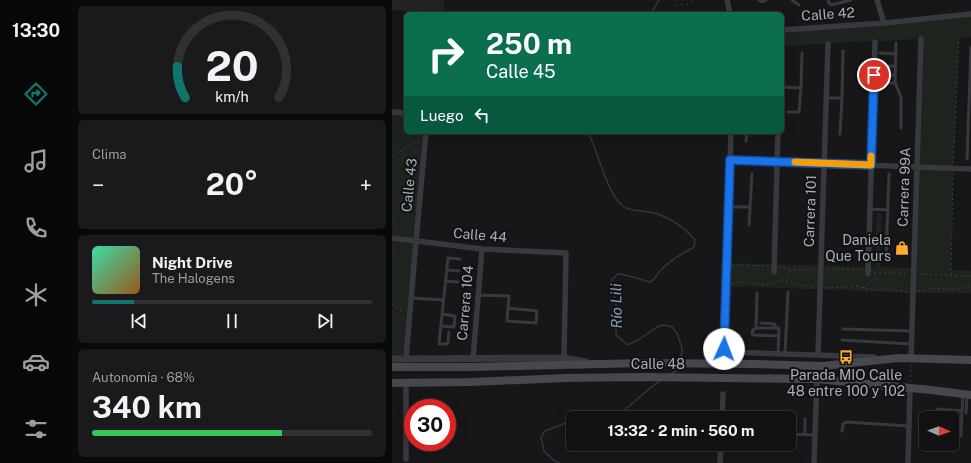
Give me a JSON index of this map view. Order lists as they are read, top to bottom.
{
  "streets": {
    "main road": ["Calle 48"],
    "street": [
      "Calle 42",
      "Calle 43",
      "Carrera 99A",
      "Carrera 101",
      "Calle 44",
      "Carrera 104"
    ]
  },
  "crossings": [
    ["Calle 43", "Calle 44"],
    ["Carrera 99A", "Calle 48"],
    ["Carrera 101", "Calle 48"],
    ["Calle 44", "Carrera 104"]
  ],
  "water": ["Río Lili"],
  "places": {
    "shop": ["Daniela Que Tours"],
    "bus stop": ["Parada MIO Calle 48 entre 100 y 102"]
  },
  "north": "right",
  "page": {
    "tabs": "13:30",
    "turn": ["250 m", "Calle 45"],
    "then": "Luego",
    "tile": [
      "Clima",
      ["Autonomía · 68%", "340 km"]
    ],
    "heat": ["−", "20°", "+"],
    "song": ["Night Drive", "The Halogens"],
    "limit": "30",
    "trip": "13:32 · 2 min · 560 m",
    "gauge": ["20", "km/h"]
  }
}
